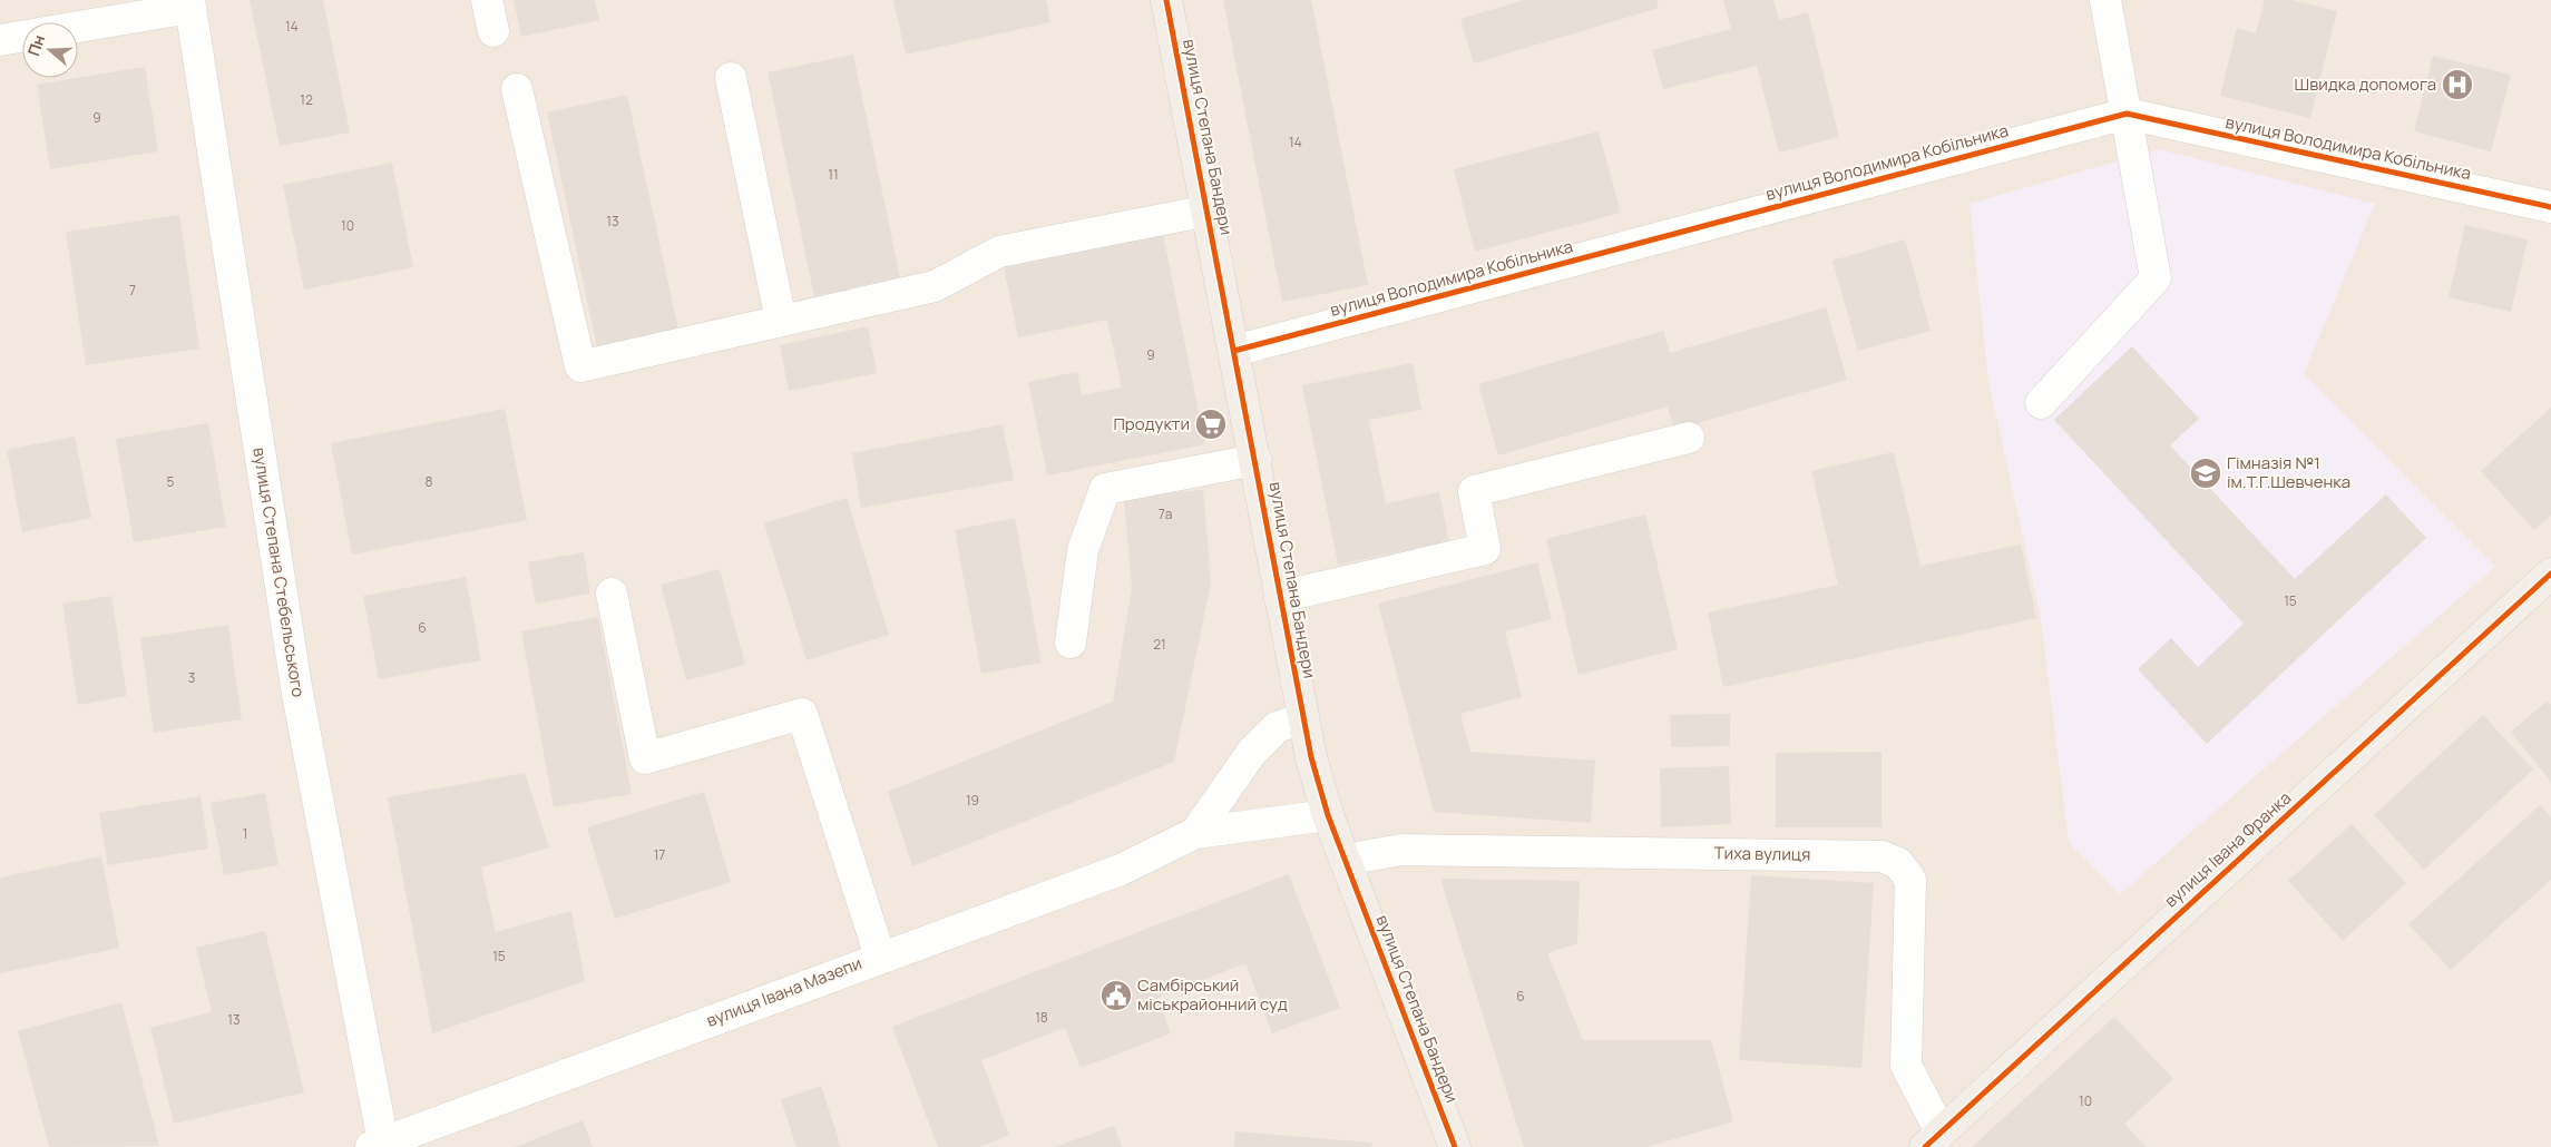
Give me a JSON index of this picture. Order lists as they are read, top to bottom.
{
  "streets": {
    "main road": ["вулиця Степана Бандери", "вулиця Івана Франка"],
    "street": [
      "вулиця Володимира Кобільника",
      "вулиця Степана Стебельського",
      "Тиха вулиця",
      "вулиця Івана Мазепи"
    ]
  },
  "crossings": [
    ["вулиця Степана Бандери", "вулиця Володимира Кобільника"],
    ["вулиця Степана Бандери", "Тиха вулиця"],
    ["вулиця Степана Бандери", "вулиця Івана Мазепи"],
    ["вулиця Степана Стебельського", "вулиця Івана Мазепи"],
    ["вулиця Івана Франка", "Тиха вулиця"]
  ],
  "places": {
    "hospital": ["Швидка допомога"],
    "supermarket": ["Продукти"],
    "school or university": ["Гімназія №1 ім.Т.Г.Шевченка"],
    "public building": ["Самбірський міськрайонний суд"]
  },
  "house_numbers": [
    "14",
    "12",
    "9",
    "14",
    "11",
    "13",
    "10",
    "7",
    "9",
    "5",
    "8",
    "7а",
    "15",
    "6",
    "21",
    "3",
    "19",
    "1",
    "17",
    "15",
    "6",
    "18",
    "13",
    "10"
  ],
  "north": "left"
}
